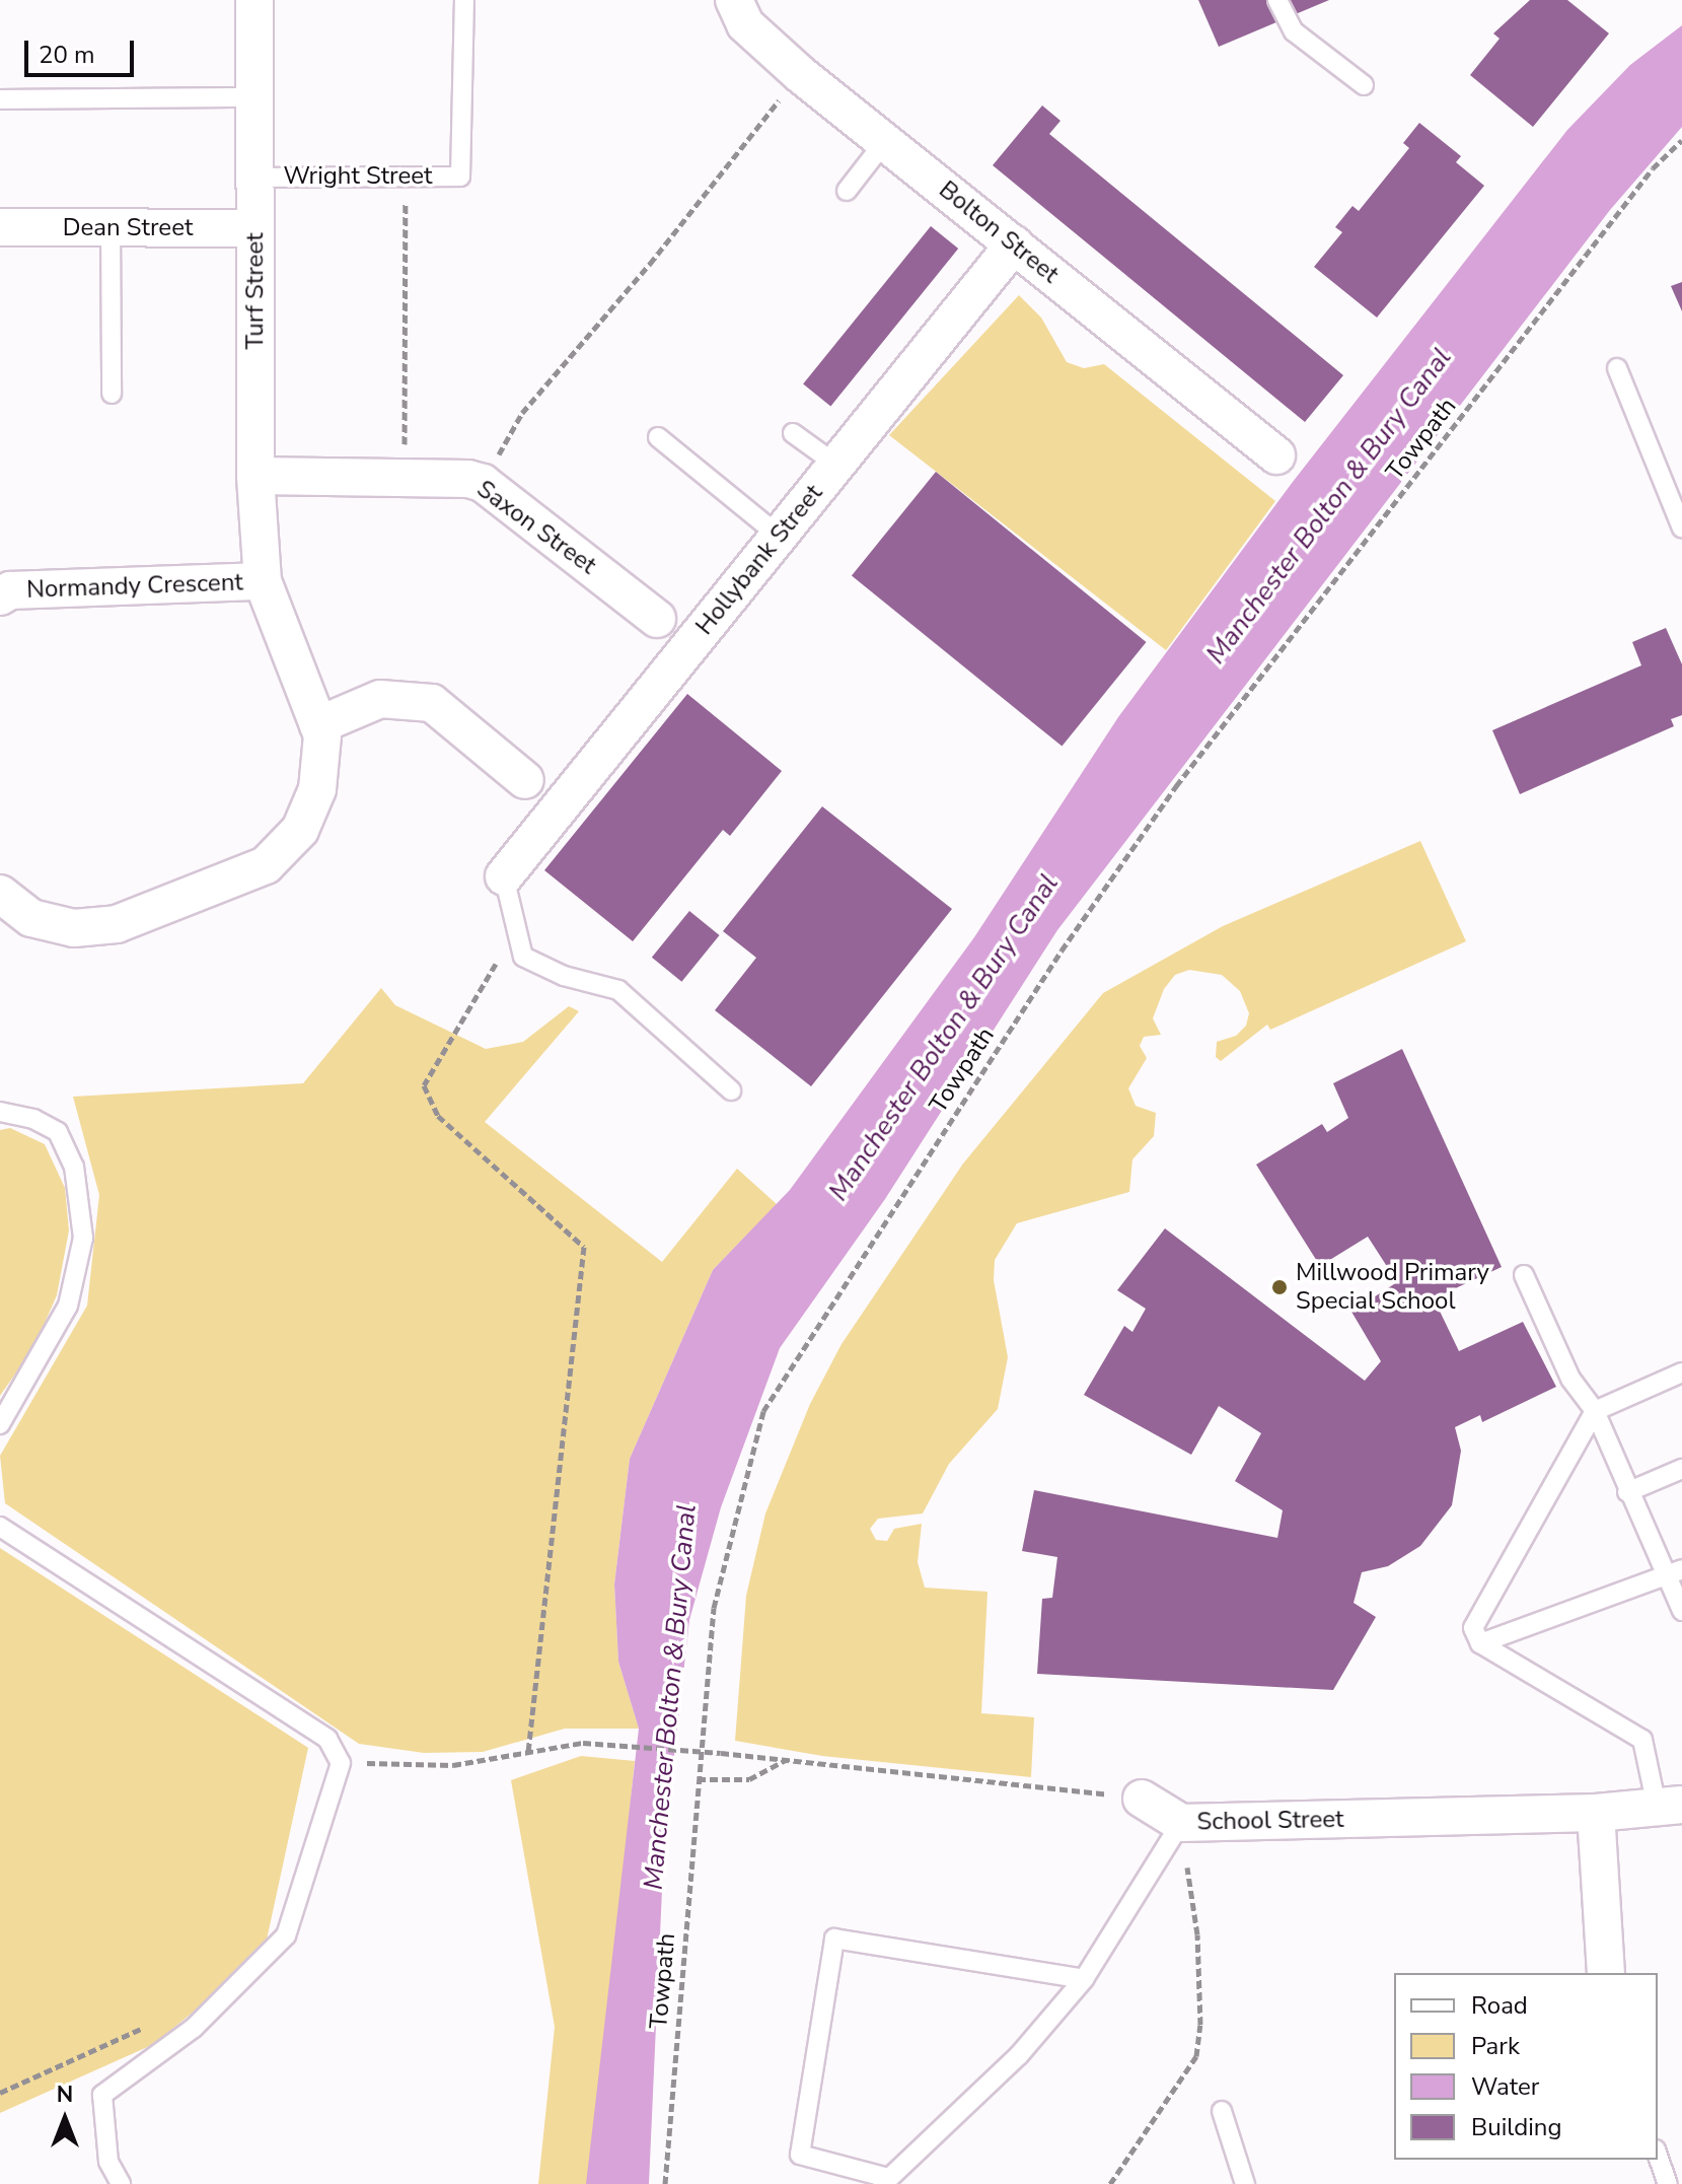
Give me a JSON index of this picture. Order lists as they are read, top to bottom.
{
  "streets": {
    "street": [
      "Dean Street",
      "Bolton Street",
      "Turf Street",
      "Saxon Street",
      "Hollybank Street",
      "Normandy Crescent",
      "School Street"
    ],
    "lane": ["Wright Street"],
    "path": ["Towpath"]
  },
  "crossings": [
    ["Wright Street", "Turf Street"],
    ["Dean Street", "Turf Street"],
    ["Bolton Street", "Hollybank Street"],
    ["Turf Street", "Saxon Street"],
    ["Turf Street", "Normandy Crescent"]
  ],
  "water": ["Manchester Bolton & Bury Canal"],
  "places": ["Millwood Primary Special School"],
  "legend": [
    "Road",
    "Park",
    "Water",
    "Building"
  ],
  "scale_bar": "20 m",
  "north": "top"
}
